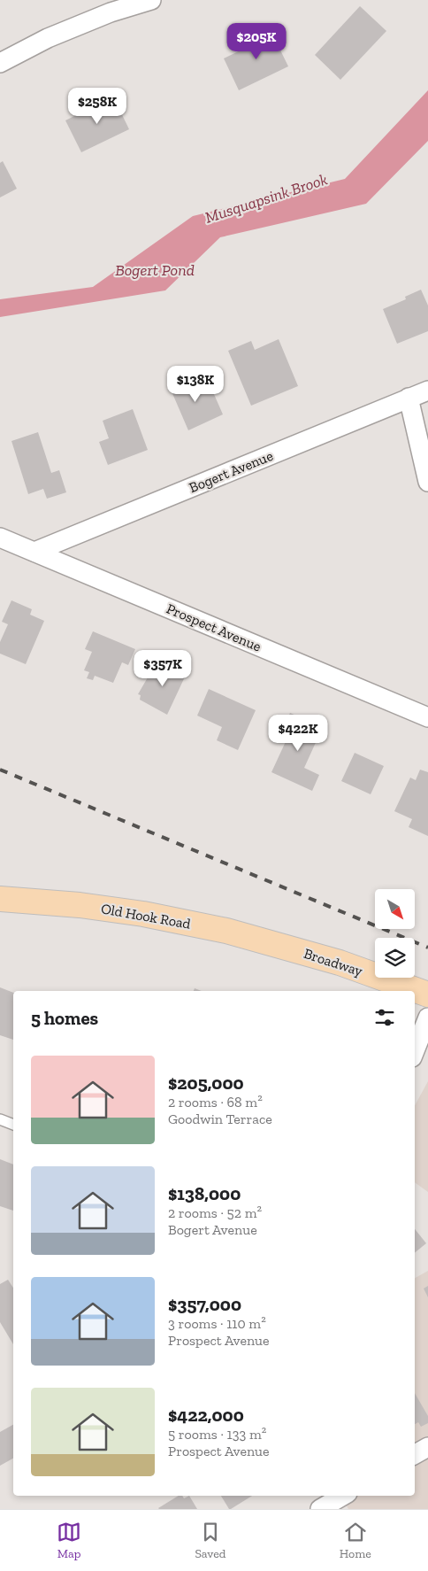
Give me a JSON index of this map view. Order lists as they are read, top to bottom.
{
  "streets": {
    "main road": ["Old Hook Road", "Broadway"],
    "street": ["Bogert Avenue", "Prospect Avenue"]
  },
  "crossings": [
    ["Bogert Avenue", "Prospect Avenue"],
    ["Old Hook Road", "Broadway"]
  ],
  "water": ["Musquapsink Brook", "Bogert Pond"],
  "north": "bottom right",
  "page": {
    "price": [
      "$205K",
      "$258K",
      "$138K",
      "$357K",
      "$422K"
    ],
    "heading": "5 homes",
    "list": [
      {
        "name": "$205,000",
        "note": "2 rooms · 68 m² · Goodwin Terrace"
      },
      {
        "name": "$138,000",
        "note": "2 rooms · 52 m² · Bogert Avenue"
      },
      {
        "name": "$357,000",
        "note": "3 rooms · 110 m² · Prospect Avenue"
      },
      {
        "name": "$422,000",
        "note": "5 rooms · 133 m² · Prospect Avenue"
      }
    ],
    "tabs": ["Map", "Saved", "Home"]
  }
}
